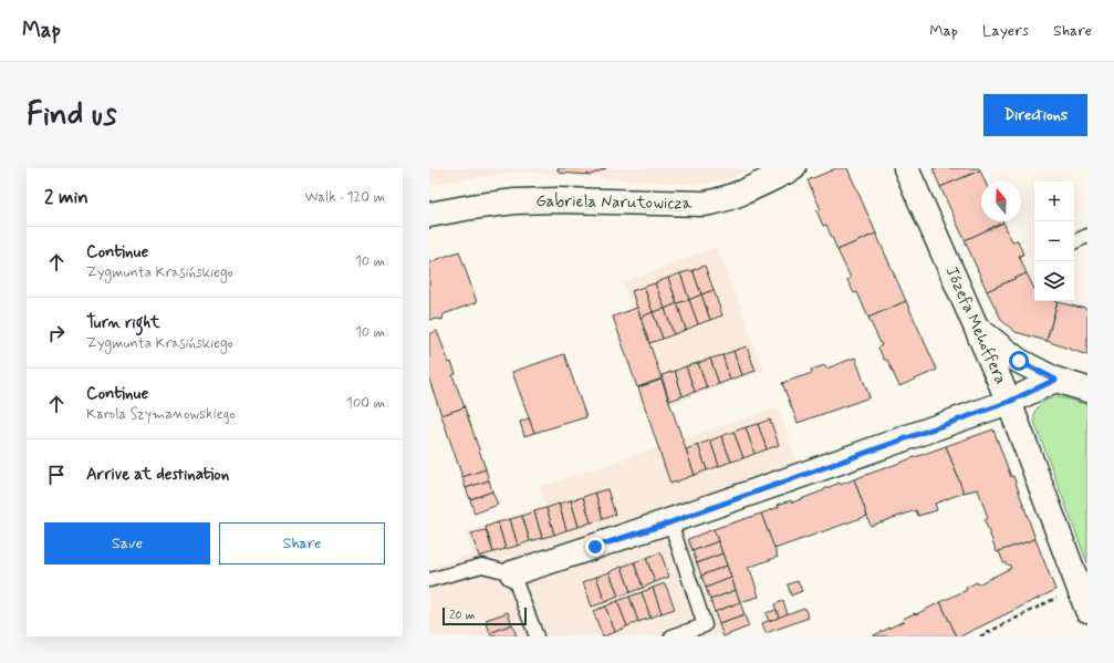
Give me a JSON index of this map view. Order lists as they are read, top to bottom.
{
  "streets": {
    "street": ["Gabriela Narutowicza", "Józefa Mehoffera"]
  },
  "scale_bar": "20 m",
  "north": "top",
  "page": {
    "header": "Map",
    "nav": ["Map", "Layers", "Share"],
    "buttons": [
      "Directions",
      ["Save", "Share"]
    ],
    "title": "Find us",
    "heading": ["2 min", "Walk · 120 m"],
    "map_buttons": ["+", "−"],
    "list": [
      ["Continue", "Zygmunta Krasińskiego", "10 m"],
      ["Turn right", "Zygmunta Krasińskiego", "10 m"],
      ["Continue", "Karola Szymanowskiego", "100 m"],
      "Arrive at destination"
    ],
    "scale": "20 m"
  }
}
